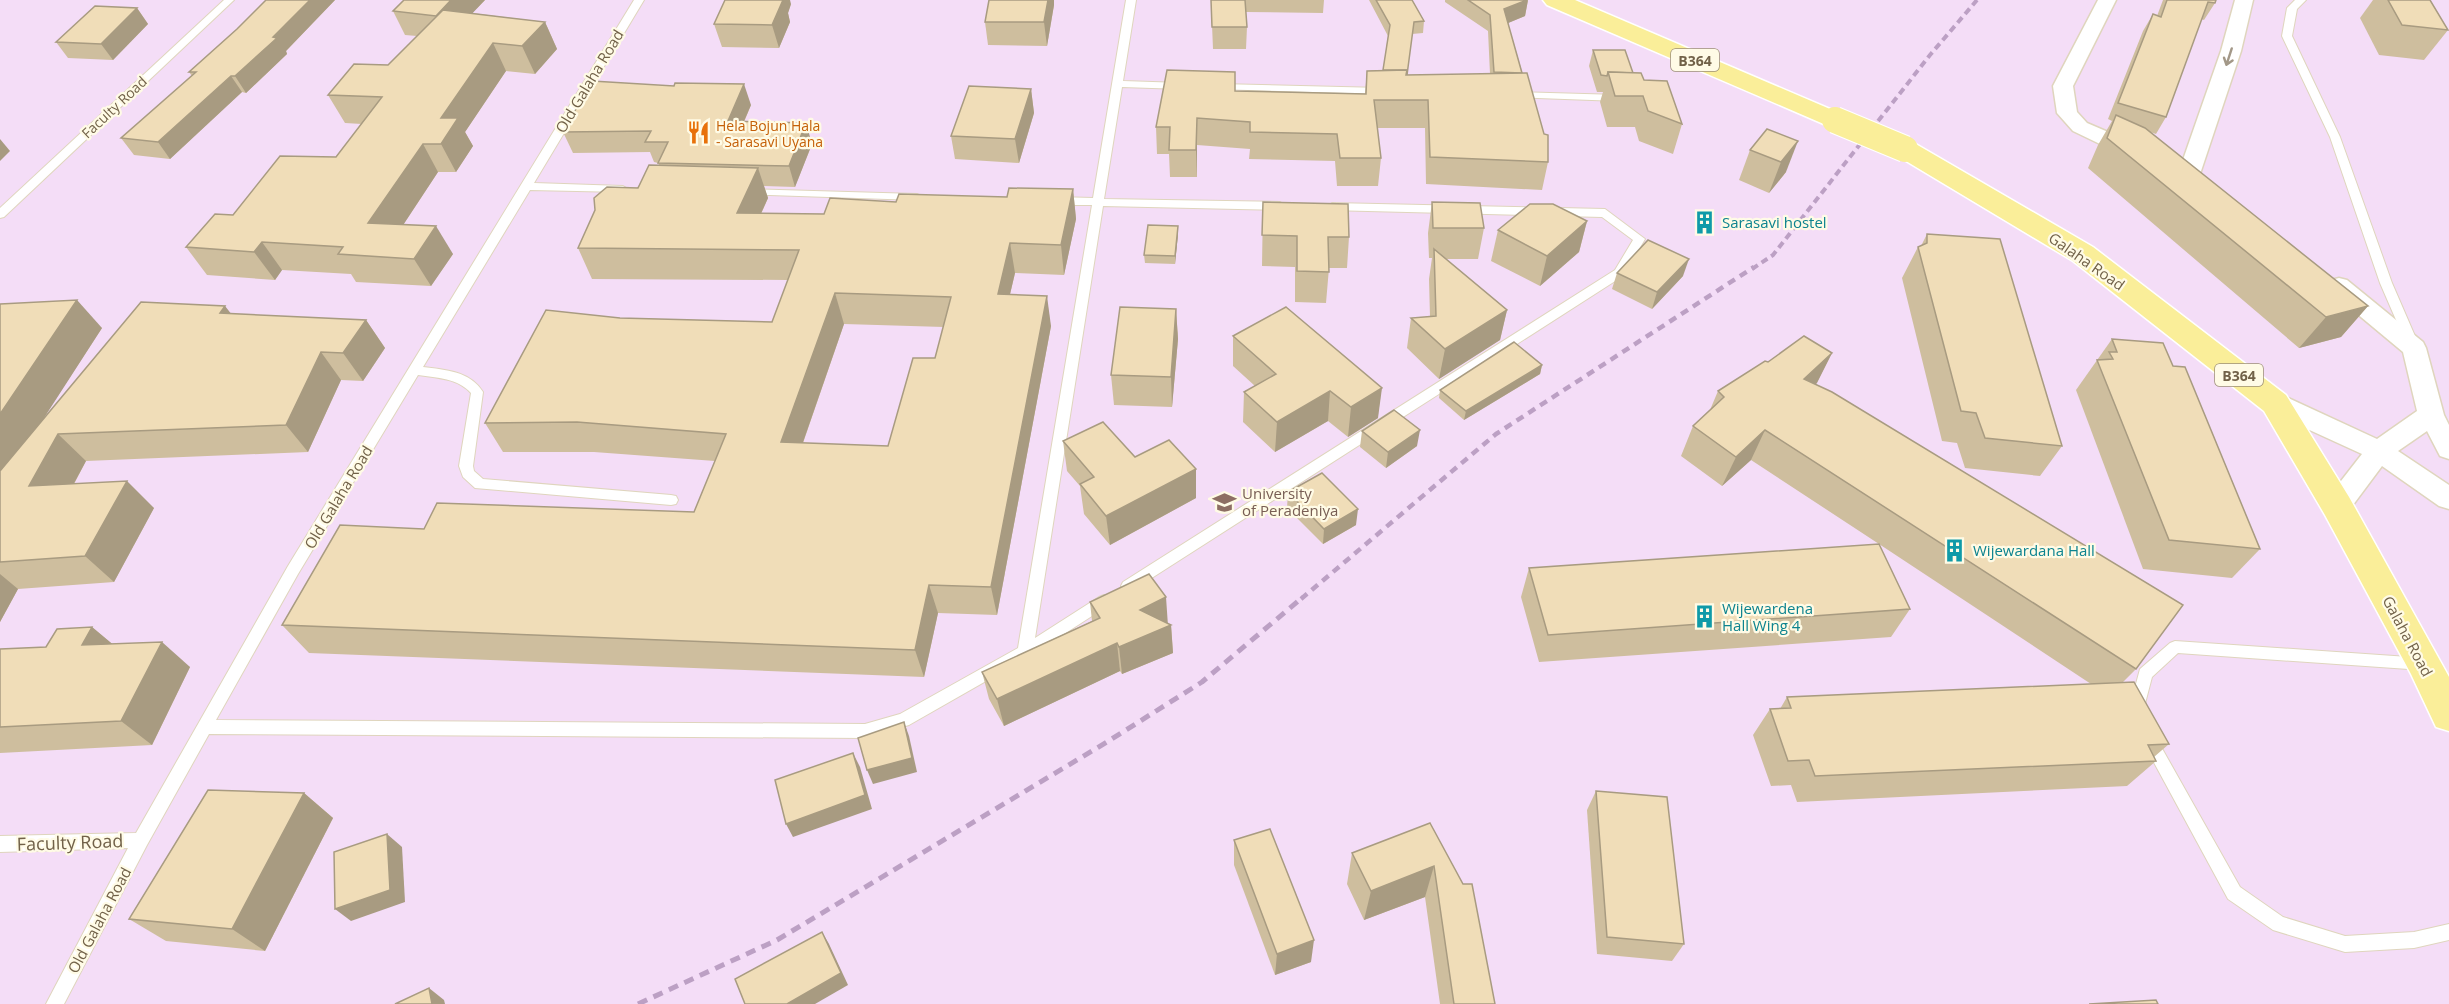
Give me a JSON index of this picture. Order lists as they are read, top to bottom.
{
  "streets": {
    "main road": ["B364", "Galaha Road"],
    "lane": ["Old Galaha Road", "Faculty Road"]
  },
  "crossings": [
    ["Old Galaha Road", "Faculty Road"]
  ],
  "places": {
    "restaurant": ["Hela Bojun Hala - Sarasavi Uyana"],
    "building": ["Sarasavi hostel", "Wijewardana Hall", "Wijewardena Hall Wing 4"],
    "school or university": ["University of Peradeniya"]
  }
}
